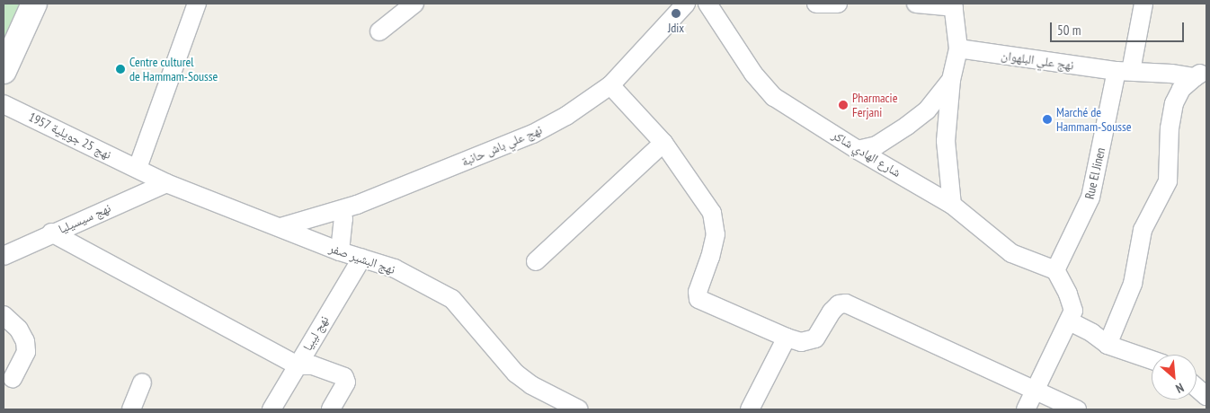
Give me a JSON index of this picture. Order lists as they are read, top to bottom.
{
  "streets": {
    "street": [
      "نهج علي البلهوان",
      "نهج 25 جويلية 1957",
      "نهج علي باش حانبة",
      "شارع الهادي شاكر",
      "Rue El Jinen",
      "نهج سيسيليا",
      "نهج البشير صفر",
      "نهج ليبيا"
    ]
  },
  "crossings": [
    ["نهج علي البلهوان", "Rue El Jinen"],
    ["نهج 25 جويلية 1957", "نهج البشير صفر"],
    ["نهج علي باش حانبة", "نهج البشير صفر"],
    ["شارع الهادي شاكر", "Rue El Jinen"],
    ["نهج سيسيليا", "نهج البشير صفر"],
    ["نهج البشير صفر", "نهج ليبيا"]
  ],
  "places": [
    "Jdix",
    "Centre culturel de Hammam-Sousse",
    "Pharmacie Ferjani",
    "Marché de Hammam-Sousse"
  ],
  "scale_bar": "50 m",
  "north": "bottom right"
}
